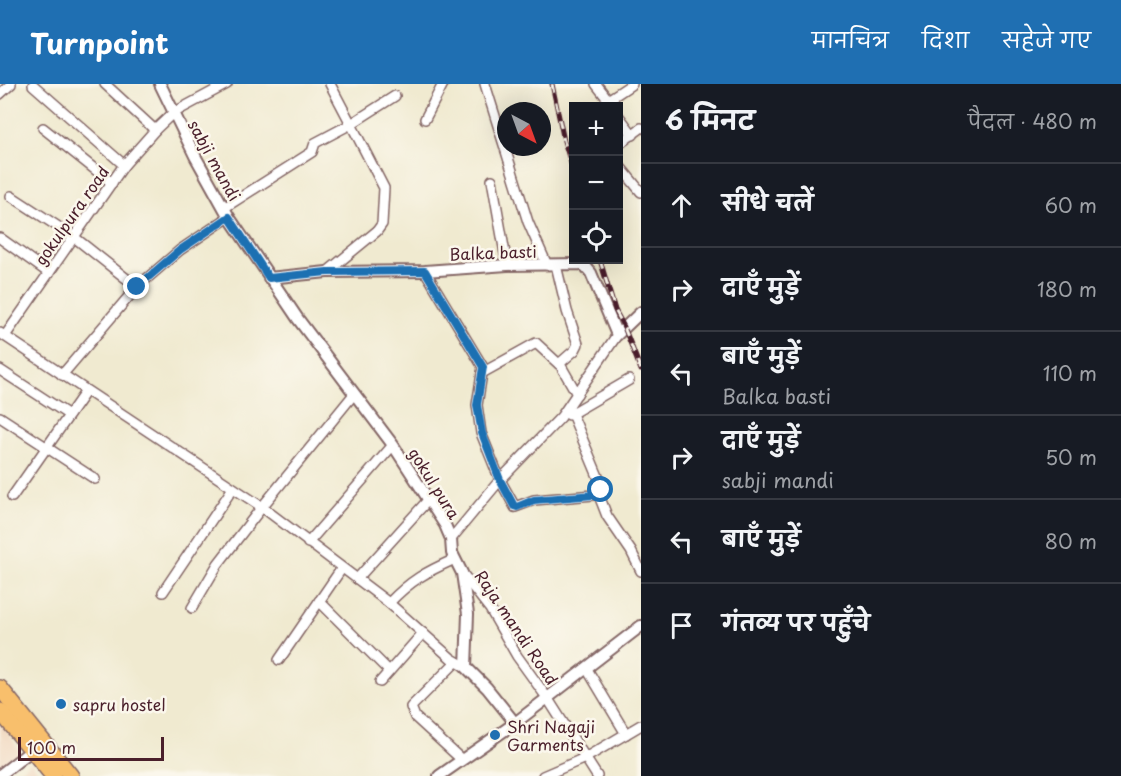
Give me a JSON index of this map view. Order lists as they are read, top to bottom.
{
  "streets": {
    "street": [
      "sabji mandi",
      "gokulpura road",
      "Balka basti",
      "gokul pura",
      "Raja mandi Road"
    ]
  },
  "crossings": [
    ["sabji mandi", "gokulpura road"],
    ["sabji mandi", "Balka basti"],
    ["sabji mandi", "gokul pura"],
    ["Balka basti", "gokul pura"],
    ["gokul pura", "Raja mandi Road"]
  ],
  "places": ["sapru hostel", "Shri Nagaji Garments"],
  "scale_bar": "100 m",
  "north": "bottom right",
  "page": {
    "header": "Turnpoint",
    "nav": ["मानचित्र", "दिशा", "सहेजे गए"],
    "heading": ["6 मिनट", "पैदल · 480 m"],
    "map_buttons": ["+", "−"],
    "list": [
      ["सीधे चलें", "60 m"],
      ["दाएँ मुड़ें", "180 m"],
      ["बाएँ मुड़ें", "Balka basti", "110 m"],
      ["दाएँ मुड़ें", "sabji mandi", "50 m"],
      ["बाएँ मुड़ें", "80 m"],
      "गंतव्य पर पहुँचे"
    ],
    "scale": "100 m"
  }
}
